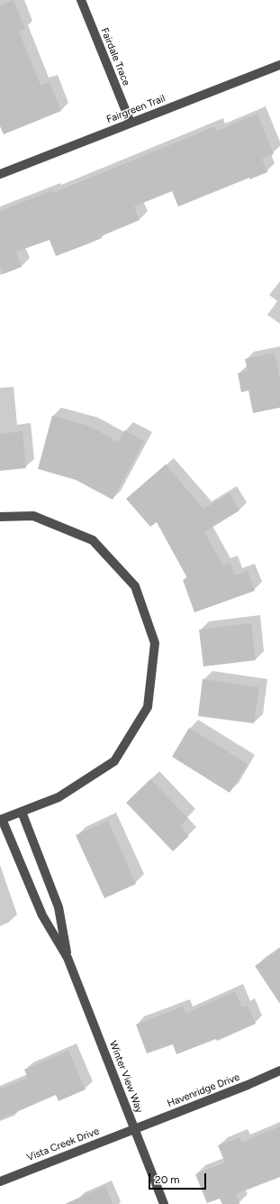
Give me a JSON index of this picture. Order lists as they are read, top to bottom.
{
  "streets": {
    "street": [
      "Fairdale Trace",
      "Fairgreen Trail",
      "Winter View Way",
      "Havenridge Drive",
      "Vista Creek Drive"
    ]
  },
  "crossings": [
    ["Fairdale Trace", "Fairgreen Trail"],
    ["Winter View Way", "Havenridge Drive"],
    ["Winter View Way", "Vista Creek Drive"],
    ["Havenridge Drive", "Vista Creek Drive"]
  ],
  "scale_bar": "20 m"
}
